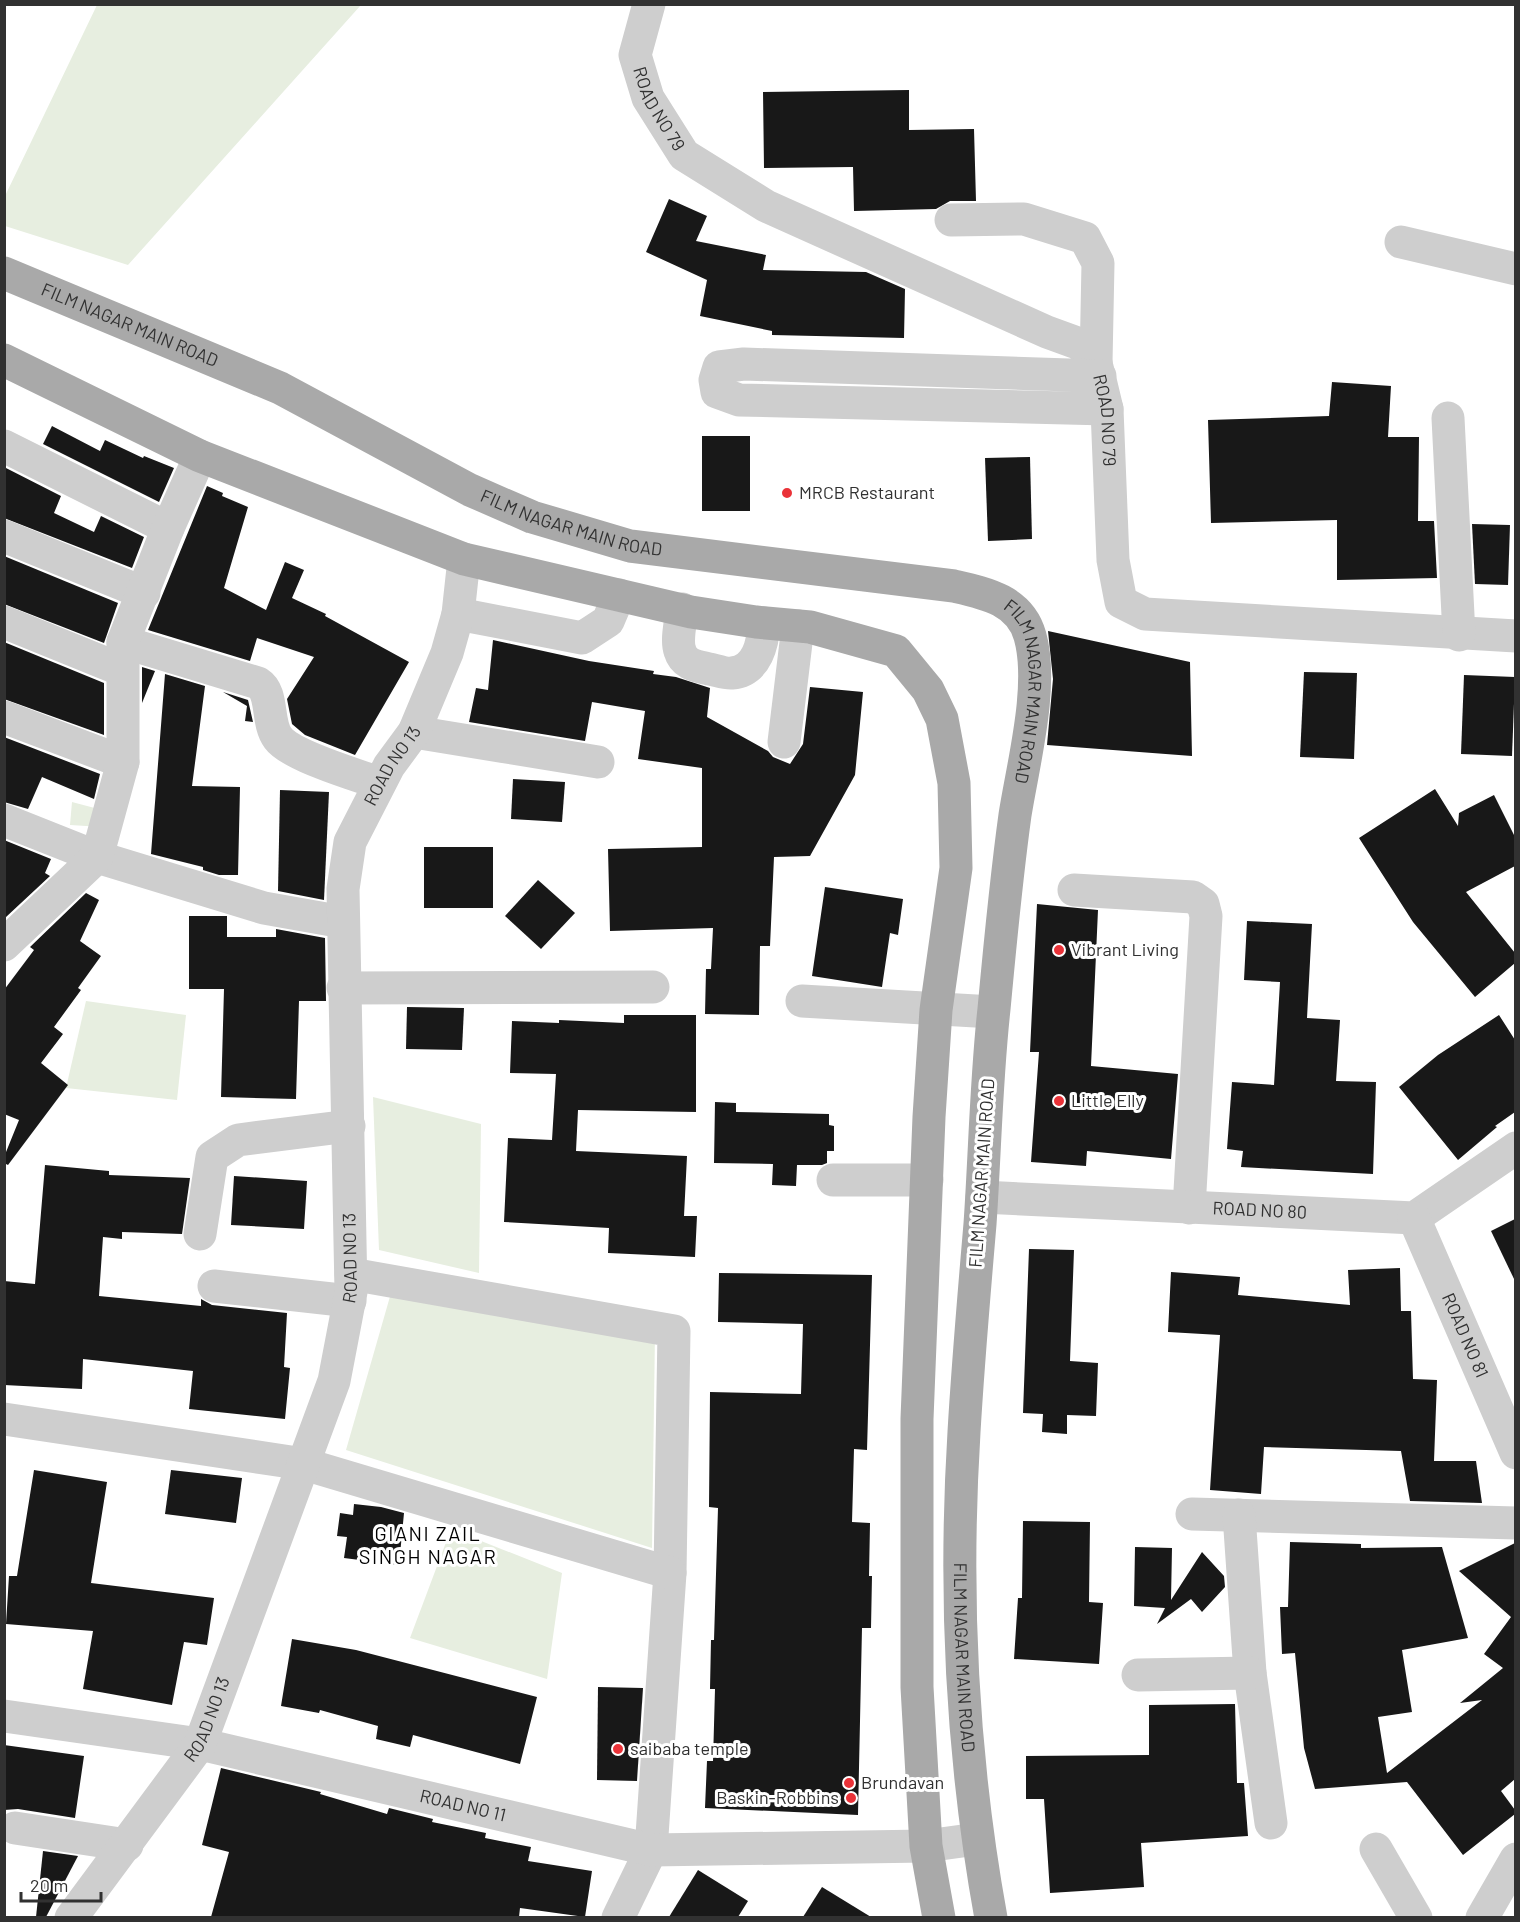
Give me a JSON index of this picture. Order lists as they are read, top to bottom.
{
  "streets": {
    "main road": ["FILM NAGAR MAIN ROAD"],
    "street": [
      "ROAD NO 79",
      "ROAD NO 13",
      "ROAD NO 80",
      "ROAD NO 81",
      "ROAD NO 11"
    ]
  },
  "crossings": [
    ["FILM NAGAR MAIN ROAD", "ROAD NO 80"],
    ["FILM NAGAR MAIN ROAD", "ROAD NO 11"],
    ["ROAD NO 13", "ROAD NO 11"],
    ["ROAD NO 80", "ROAD NO 81"]
  ],
  "districts": ["GIANI ZAIL SINGH NAGAR"],
  "places": [
    "MRCB Restaurant",
    "Vibrant Living",
    "Little Elly",
    "saibaba temple",
    "Brundavan",
    "Baskin-Robbins"
  ],
  "scale_bar": "20 m"
}
